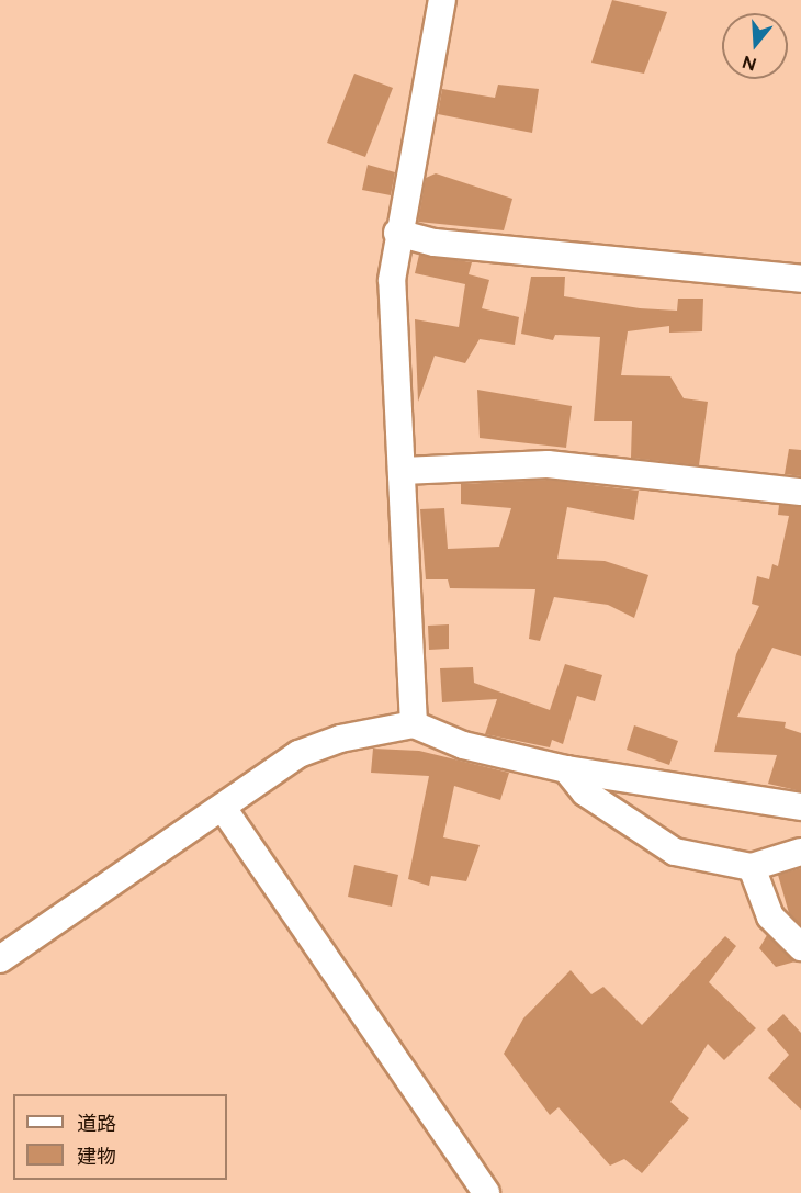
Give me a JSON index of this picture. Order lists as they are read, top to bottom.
{
  "legend": ["道路", "建物"],
  "north": "bottom"
}
